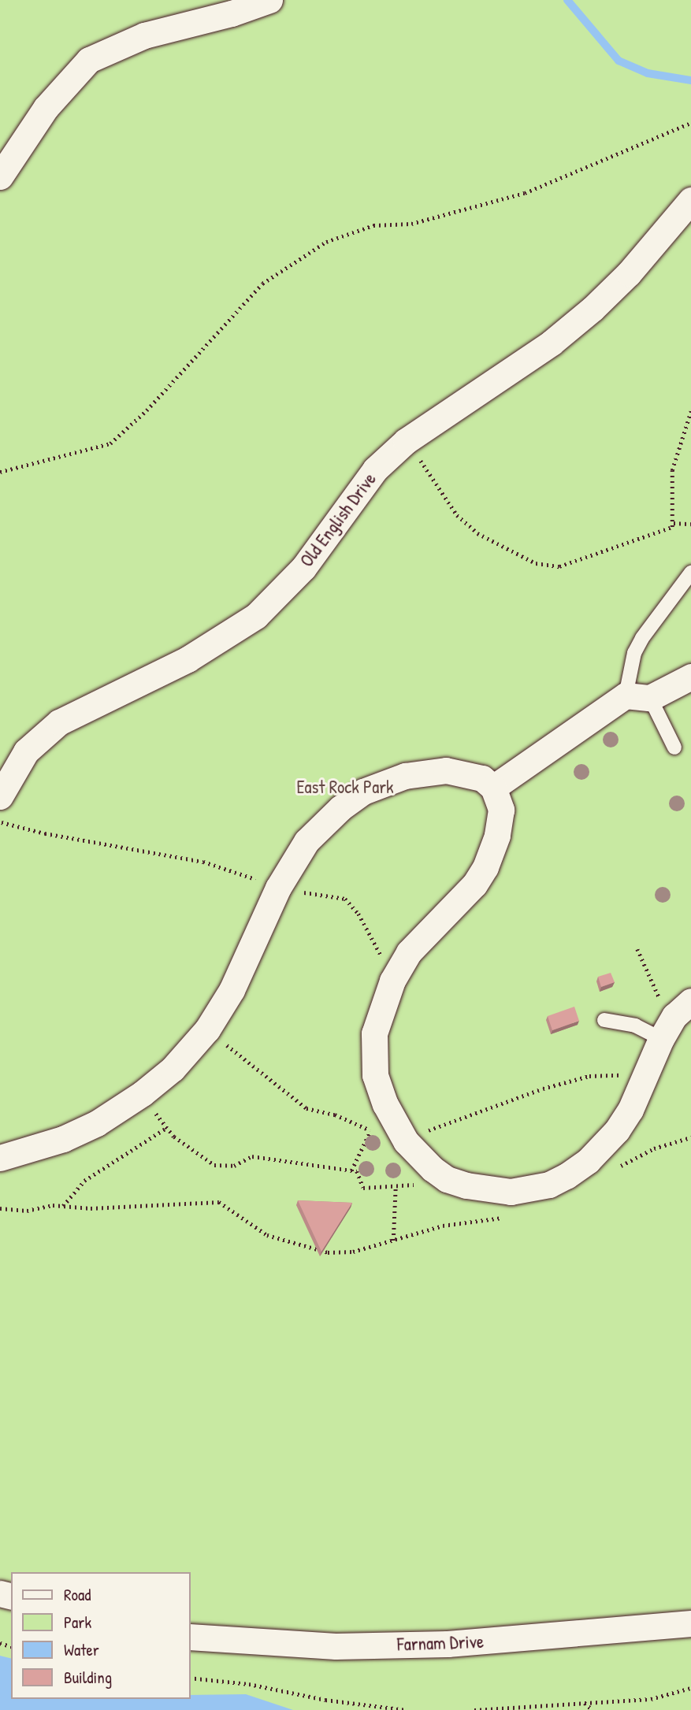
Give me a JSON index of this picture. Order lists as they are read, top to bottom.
{
  "streets": {
    "street": ["Old English Drive", "Farnam Drive"]
  },
  "parks": ["East Rock Park"],
  "legend": [
    "Road",
    "Park",
    "Water",
    "Building"
  ]
}
